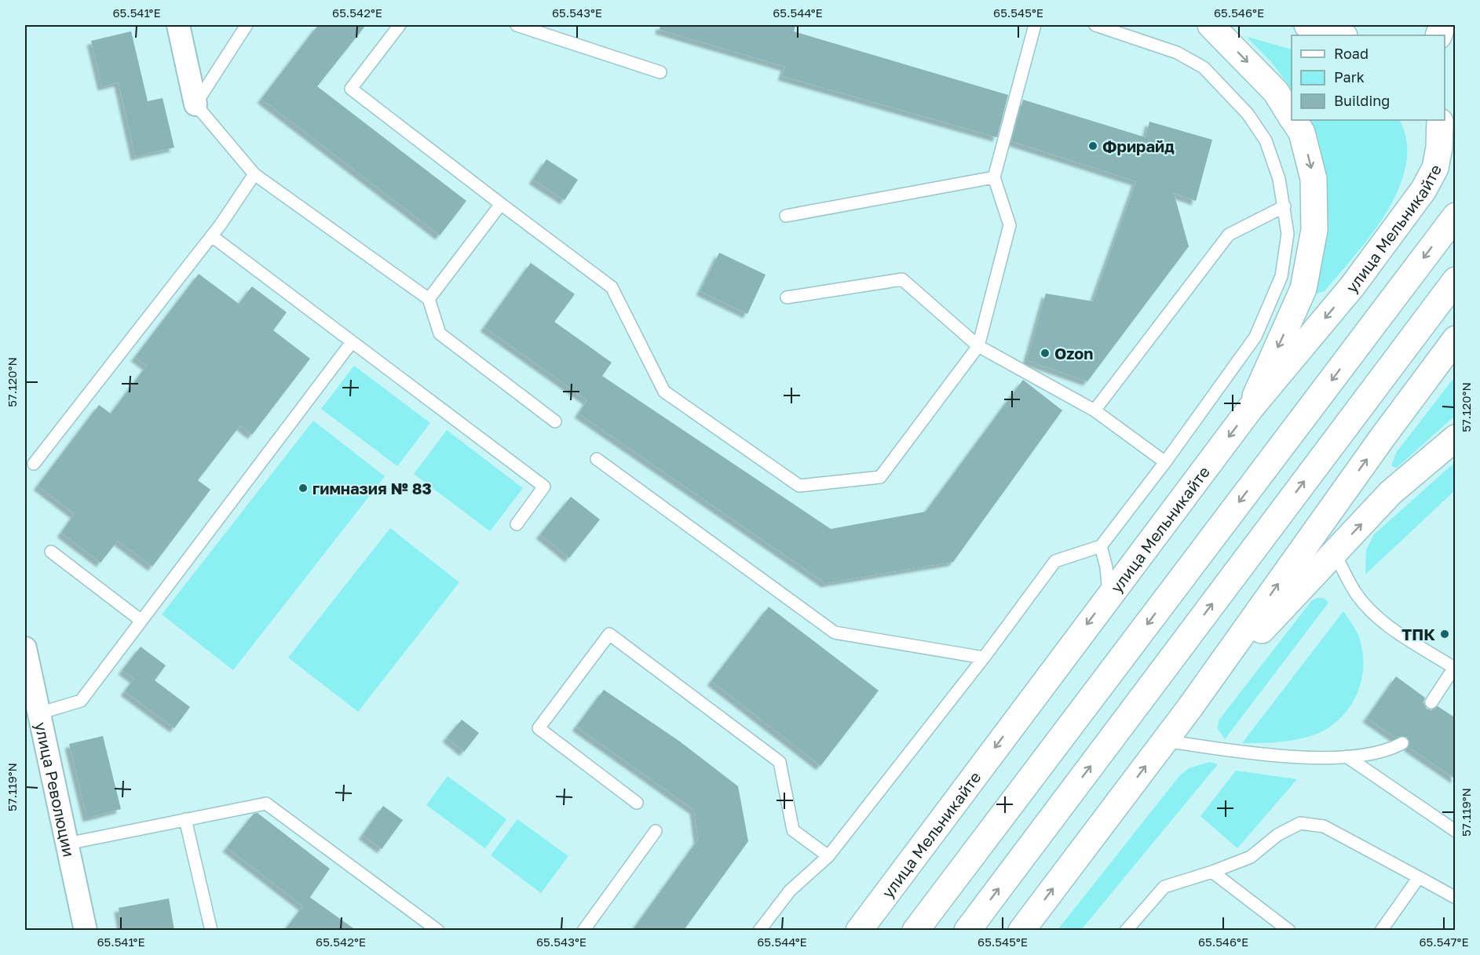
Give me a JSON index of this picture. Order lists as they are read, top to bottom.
{
  "streets": {
    "main road": ["улица Мельникайте"],
    "street": ["улица Революции"]
  },
  "places": [
    "Фрирайд",
    "Ozon",
    "гимназия № 83",
    "ТПК"
  ],
  "legend": ["Road", "Park", "Building"],
  "coordinates": [
    "65.541°E",
    "65.542°E",
    "65.543°E",
    "65.544°E",
    "65.545°E",
    "65.546°E",
    "57.120°N",
    "57.119°N",
    "65.547°E"
  ]
}
